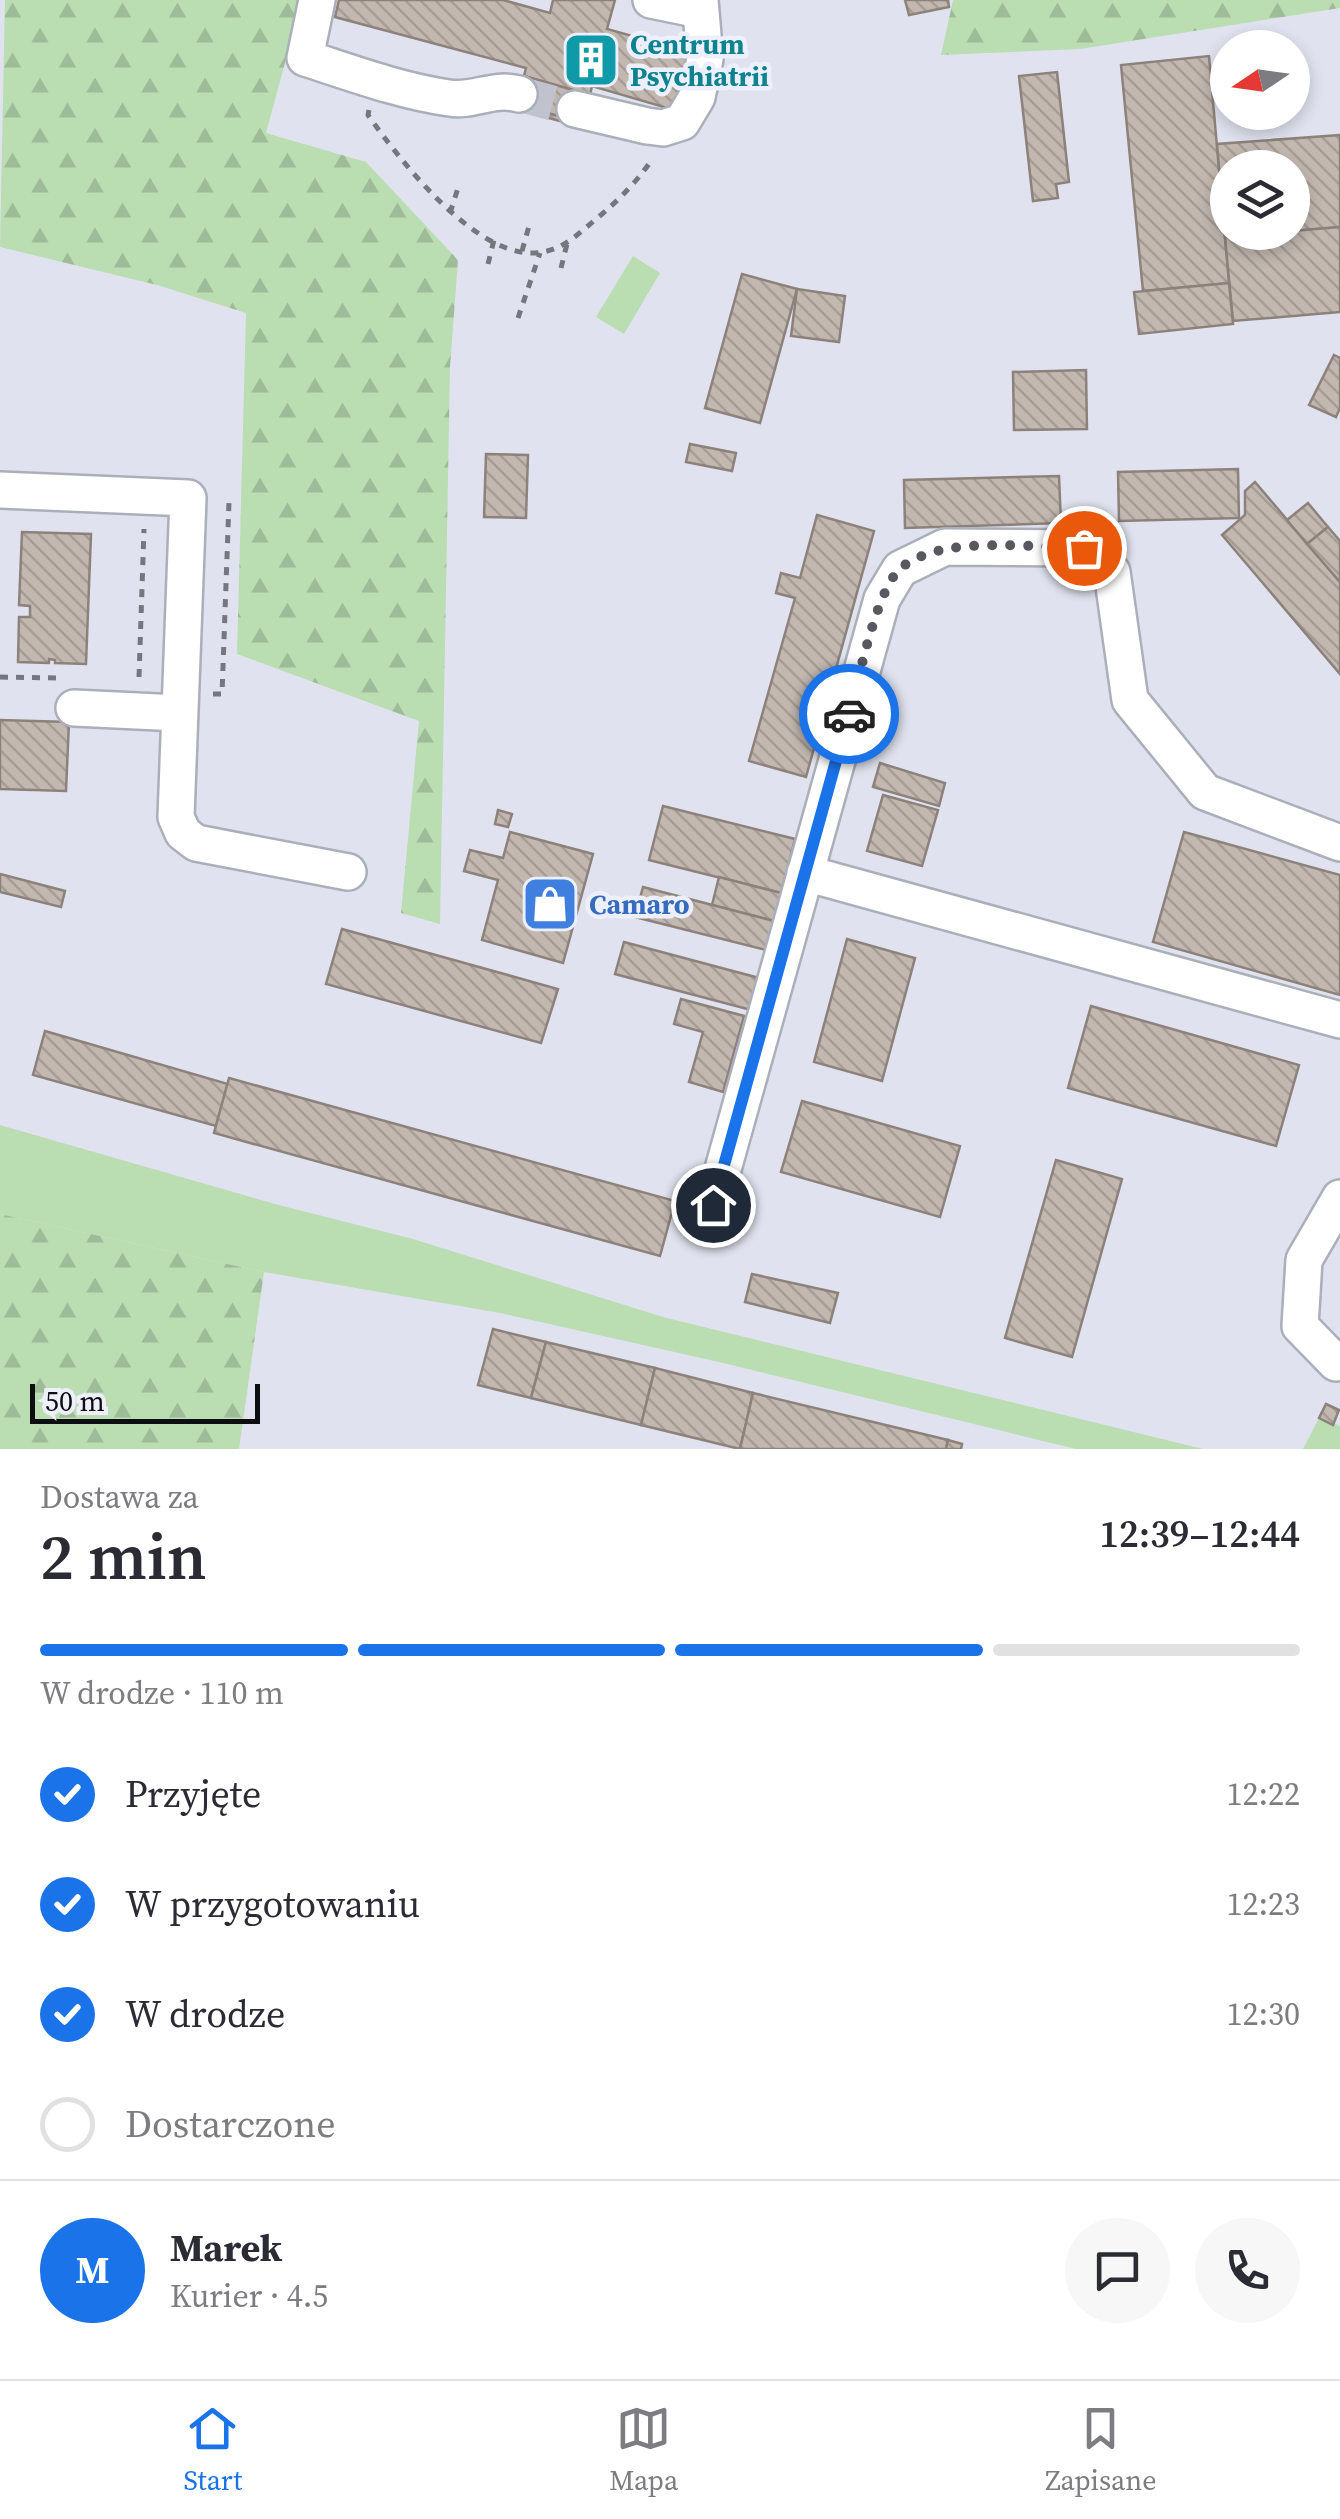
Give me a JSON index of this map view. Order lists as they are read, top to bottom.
{
  "places": {
    "building": ["Centrum Psychiatrii"],
    "shop": ["Camaro"]
  },
  "scale_bar": "50 m",
  "north": "left",
  "page": {
    "scale": "50 m",
    "heading": ["2 min", "Dostawa za", "12:39–12:44"],
    "panel": ["Marek", "Kurier · 4.5"],
    "bar": "W drodze · 110 m",
    "list": [
      ["Przyjęte", "12:22"],
      ["W przygotowaniu", "12:23"],
      ["W drodze", "12:30"],
      "Dostarczone"
    ],
    "round": "M",
    "tabs": ["Start", "Mapa", "Zapisane"]
  }
}
